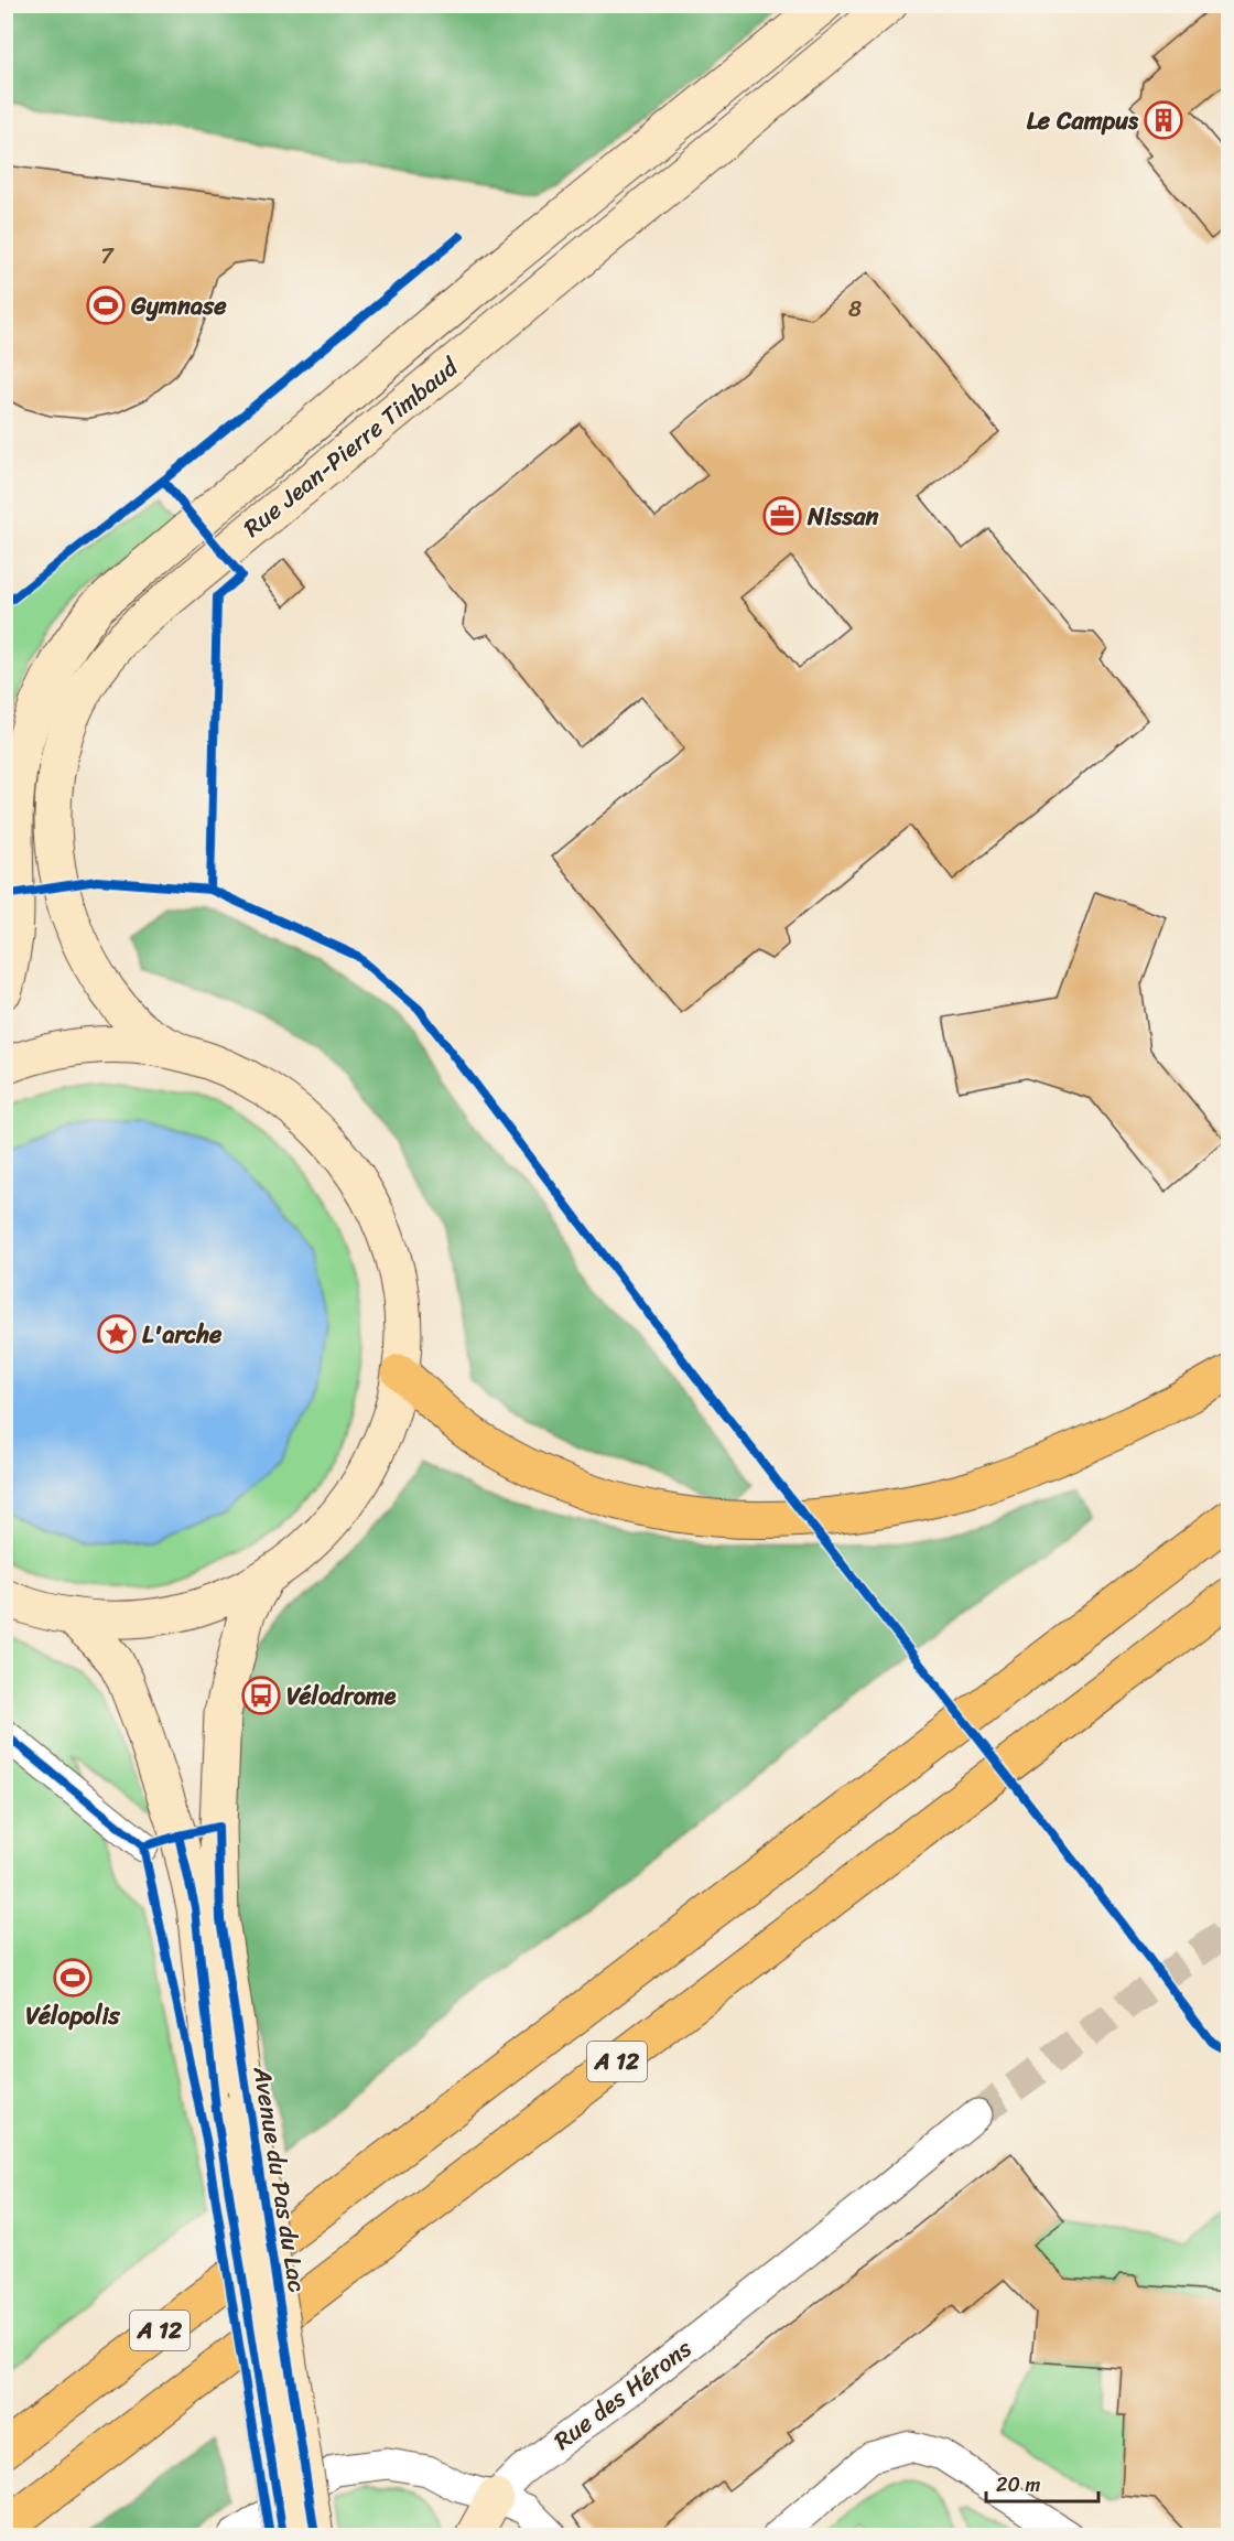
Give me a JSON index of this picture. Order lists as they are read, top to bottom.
{
  "streets": {
    "highway": ["A 12"],
    "main road": ["Rue Jean-Pierre Timbaud", "Avenue du Pas du Lac"],
    "street": ["Rue des Hérons"]
  },
  "places": {
    "building": ["Le Campus"],
    "sports": ["Gymnase", "Vélopolis"],
    "office": ["Nissan"],
    "place": ["L'arche"],
    "bus stop": ["Vélodrome"]
  },
  "house_numbers": ["7", "8"],
  "scale_bar": "20 m"
}
